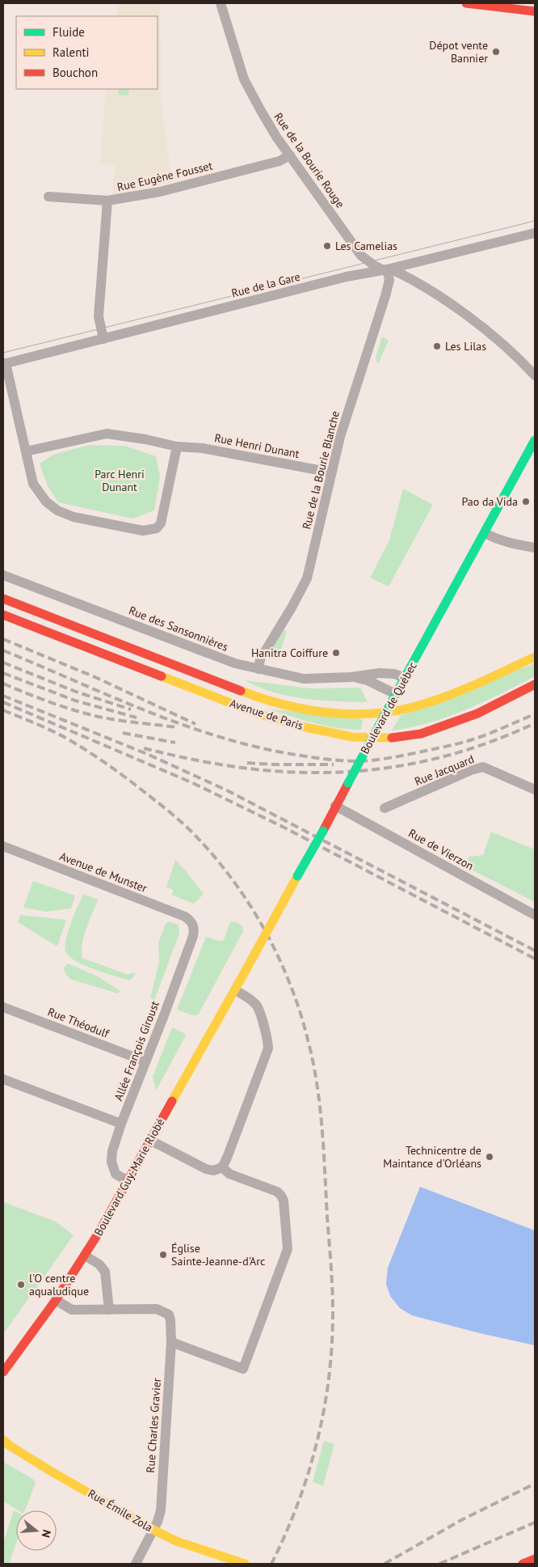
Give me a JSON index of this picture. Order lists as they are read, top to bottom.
{
  "streets": {
    "main road": [
      "Boulevard de Québec",
      "Avenue de Paris",
      "Boulevard Guy-Marie Riobé",
      "Rue Émile Zola"
    ],
    "street": [
      "Rue de la Bourie Rouge",
      "Rue Eugène Fousset",
      "Rue de la Gare",
      "Rue Henri Dunant",
      "Rue de la Bourie Blanche",
      "Rue des Sansonnières",
      "Rue Jacquard",
      "Rue de Vierzon",
      "Avenue de Munster",
      "Rue Théodulf",
      "Allée François Giroust",
      "Rue Charles Gravier"
    ]
  },
  "crossings": [
    ["Rue de la Bourie Rouge", "Rue Eugène Fousset"],
    ["Rue de la Bourie Rouge", "Rue de la Gare"],
    ["Rue de la Bourie Rouge", "Rue de la Bourie Blanche"],
    ["Rue Eugène Fousset", "Rue de la Gare"],
    ["Rue de la Gare", "Rue de la Bourie Blanche"],
    ["Rue Henri Dunant", "Rue de la Bourie Blanche"],
    ["Rue de la Bourie Blanche", "Rue des Sansonnières"],
    ["Rue des Sansonnières", "Boulevard de Québec"],
    ["Boulevard de Québec", "Rue de Vierzon"],
    ["Boulevard de Québec", "Boulevard Guy-Marie Riobé"],
    ["Avenue de Munster", "Allée François Giroust"],
    ["Rue Théodulf", "Allée François Giroust"],
    ["Allée François Giroust", "Boulevard Guy-Marie Riobé"],
    ["Rue Charles Gravier", "Rue Émile Zola"]
  ],
  "parks": ["Parc Henri Dunant"],
  "places": [
    "Dépot vente Bannier",
    "Les Camelias",
    "Les Lilas",
    "Pao da Vida",
    "Hanitra Coiffure",
    "Technicentre de Maintance d'Orléans",
    "Église Sainte-Jeanne-d'Arc",
    "l'O centre aqualudique"
  ],
  "legend": ["Fluide", "Ralenti", "Bouchon"],
  "north": "right"
}
